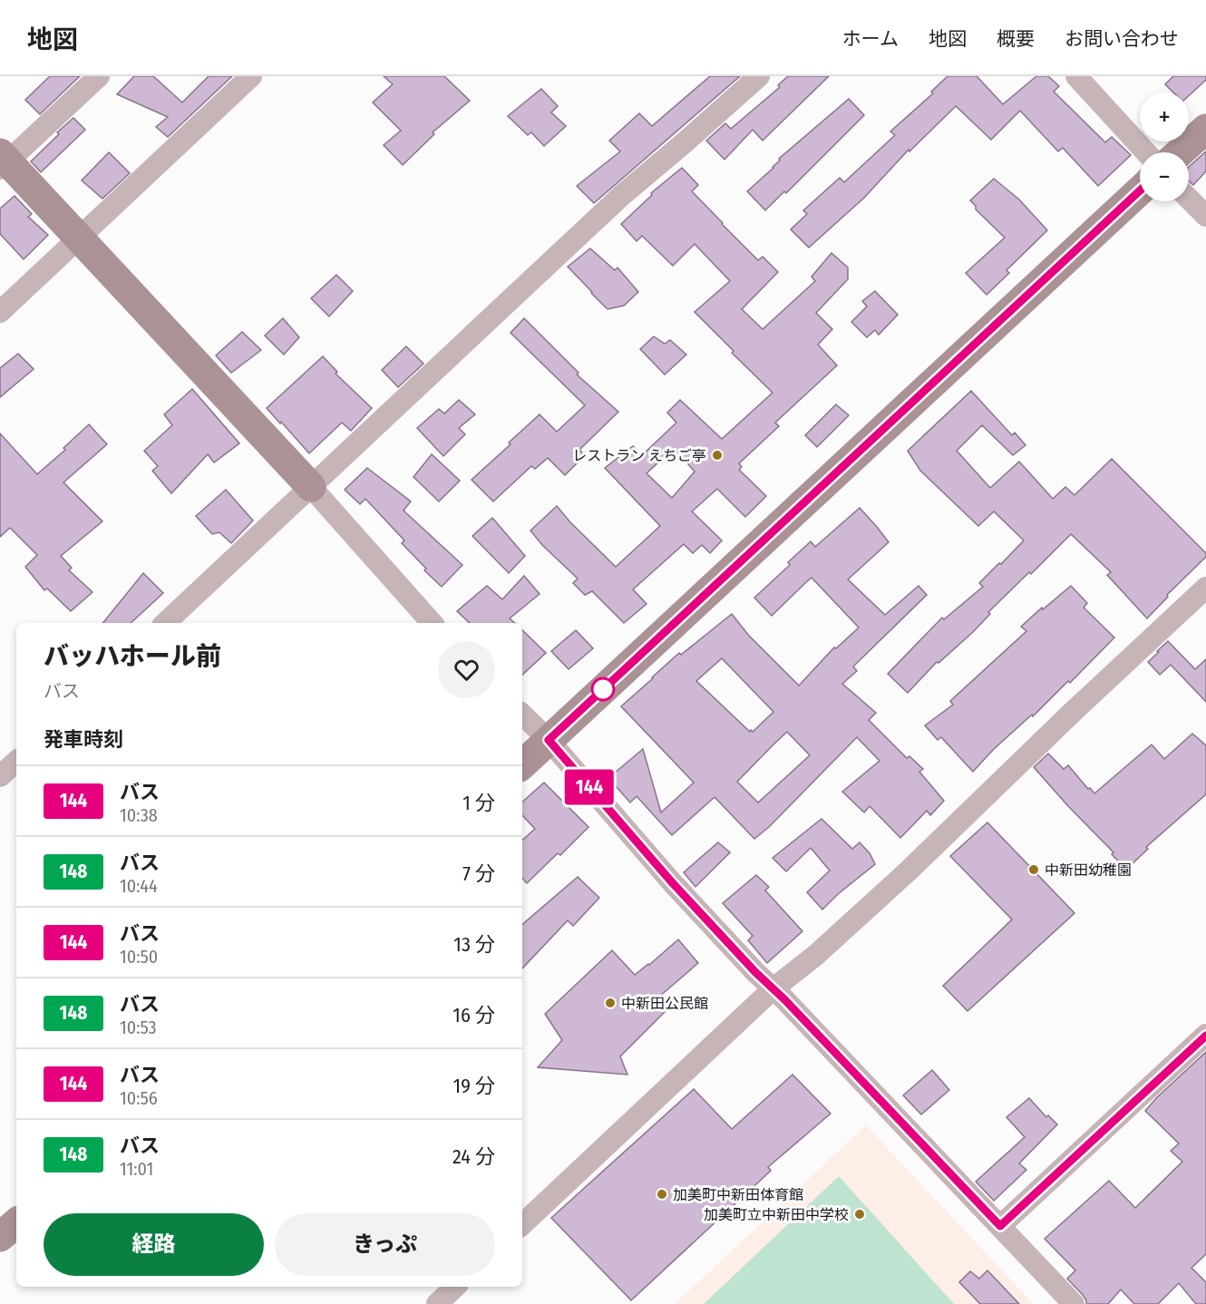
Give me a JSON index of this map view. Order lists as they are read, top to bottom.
{
  "places": [
    "レストラン えちご亭",
    "中新田幼稚園",
    "中新田公民館",
    "加美町中新田体育館",
    "加美町立中新田中学校"
  ],
  "lines": ["bus line 144"],
  "page": {
    "header": "地図",
    "nav": [
      "ホーム",
      "地図",
      "概要",
      "お問い合わせ"
    ],
    "on_map": "144",
    "map_buttons": ["+", "−"],
    "heading": [
      ["バッハホール前", "バス"],
      "発車時刻"
    ],
    "list": [
      {
        "mark": "144",
        "name": "バス",
        "note": "10:38",
        "value": "1 分"
      },
      {
        "mark": "148",
        "name": "バス",
        "note": "10:44",
        "value": "7 分"
      },
      {
        "mark": "144",
        "name": "バス",
        "note": "10:50",
        "value": "13 分"
      },
      {
        "mark": "148",
        "name": "バス",
        "note": "10:53",
        "value": "16 分"
      },
      {
        "mark": "144",
        "name": "バス",
        "note": "10:56",
        "value": "19 分"
      },
      {
        "mark": "148",
        "name": "バス",
        "note": "11:01",
        "value": "24 分"
      }
    ],
    "buttons": ["経路", "きっぷ"]
  }
}
